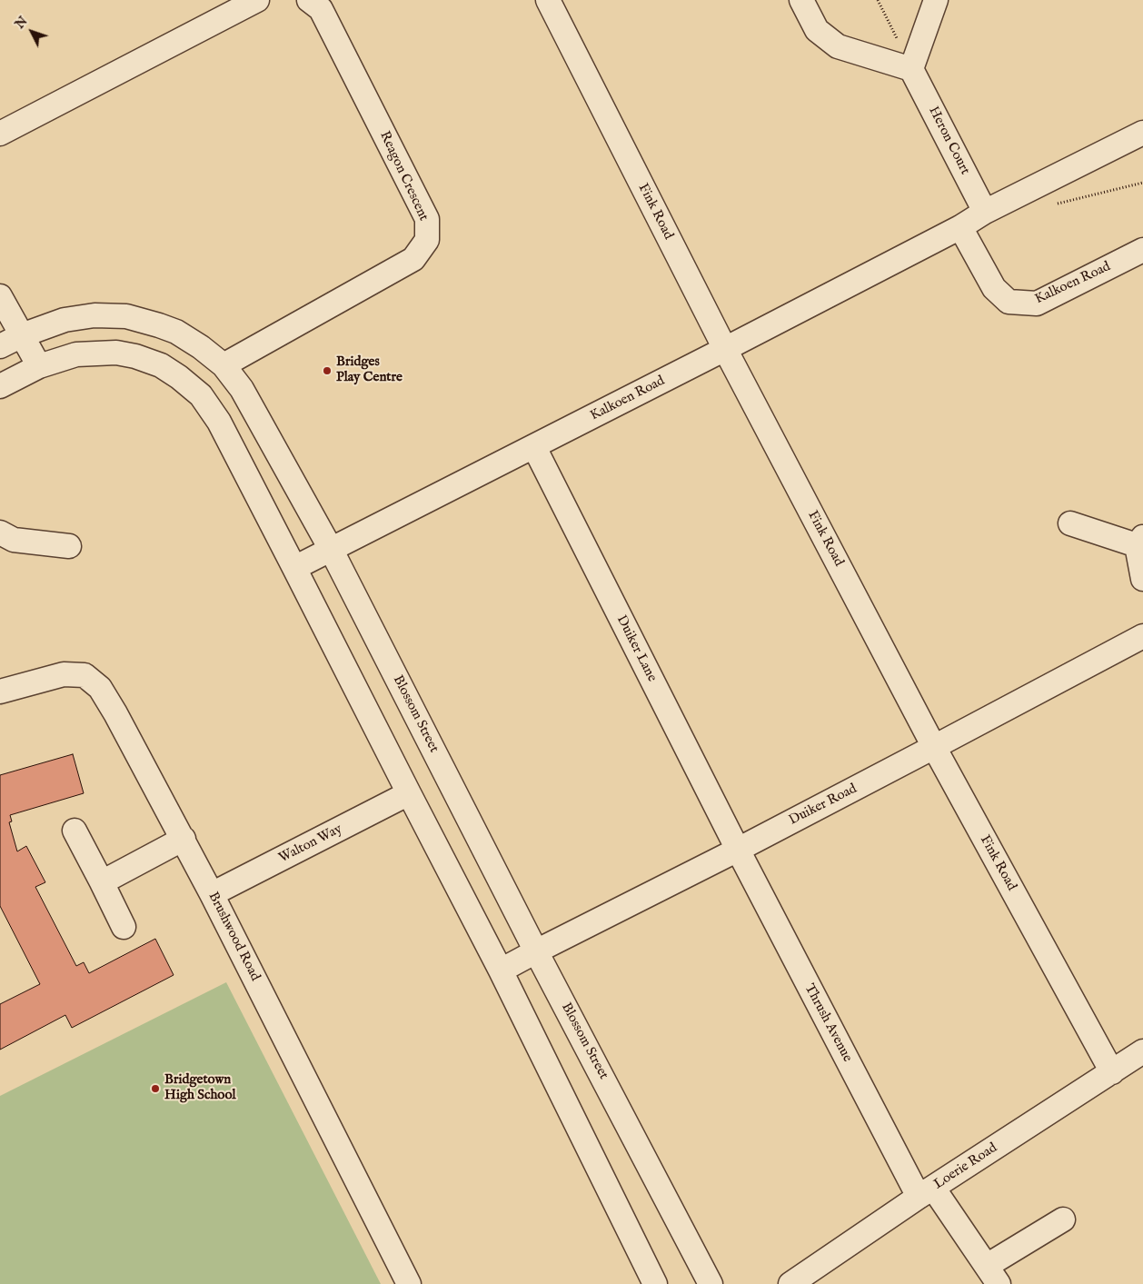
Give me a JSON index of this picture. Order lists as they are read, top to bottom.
{
  "streets": {
    "street": [
      "Heron Court",
      "Reagon Crescent",
      "Fink Road",
      "Kalkoen Road",
      "Duiker Lane",
      "Blossom Street",
      "Duiker Road",
      "Walton Way",
      "Brushwood Road",
      "Thrush Avenue",
      "Loerie Road"
    ]
  },
  "crossings": [
    ["Heron Court", "Kalkoen Road"],
    ["Reagon Crescent", "Blossom Street"],
    ["Fink Road", "Kalkoen Road"],
    ["Fink Road", "Duiker Road"],
    ["Fink Road", "Loerie Road"],
    ["Kalkoen Road", "Duiker Lane"],
    ["Kalkoen Road", "Blossom Street"],
    ["Duiker Lane", "Duiker Road"],
    ["Duiker Lane", "Thrush Avenue"],
    ["Blossom Street", "Duiker Road"],
    ["Duiker Road", "Thrush Avenue"],
    ["Walton Way", "Brushwood Road"],
    ["Thrush Avenue", "Loerie Road"]
  ],
  "places": ["Bridges Play Centre", "Bridgetown High School"],
  "north": "top left"
}
